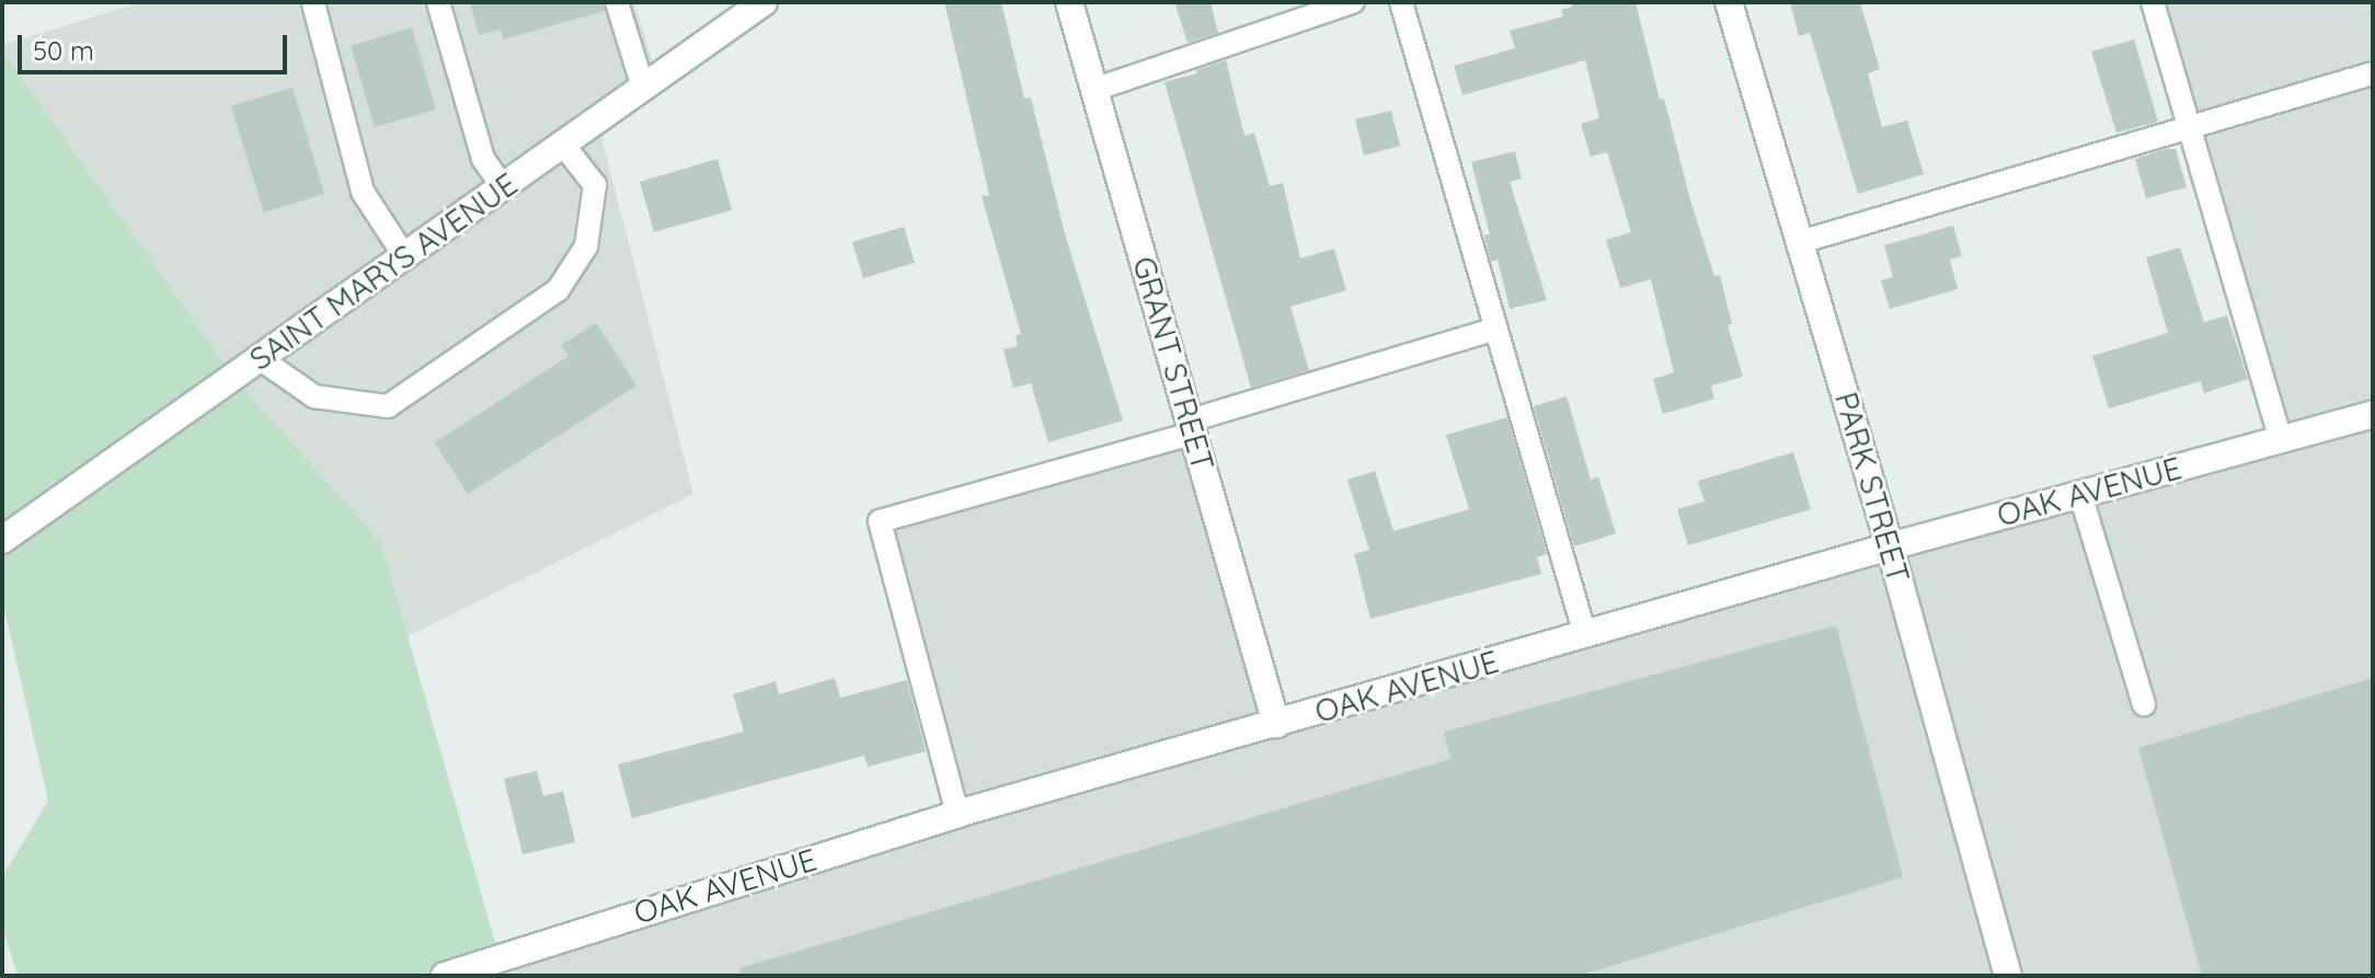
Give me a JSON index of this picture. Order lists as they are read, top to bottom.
{
  "streets": {
    "street": [
      "SAINT MARYS AVENUE",
      "GRANT STREET",
      "PARK STREET",
      "OAK AVENUE"
    ]
  },
  "crossings": [
    ["GRANT STREET", "OAK AVENUE"],
    ["PARK STREET", "OAK AVENUE"]
  ],
  "scale_bar": "50 m"
}
